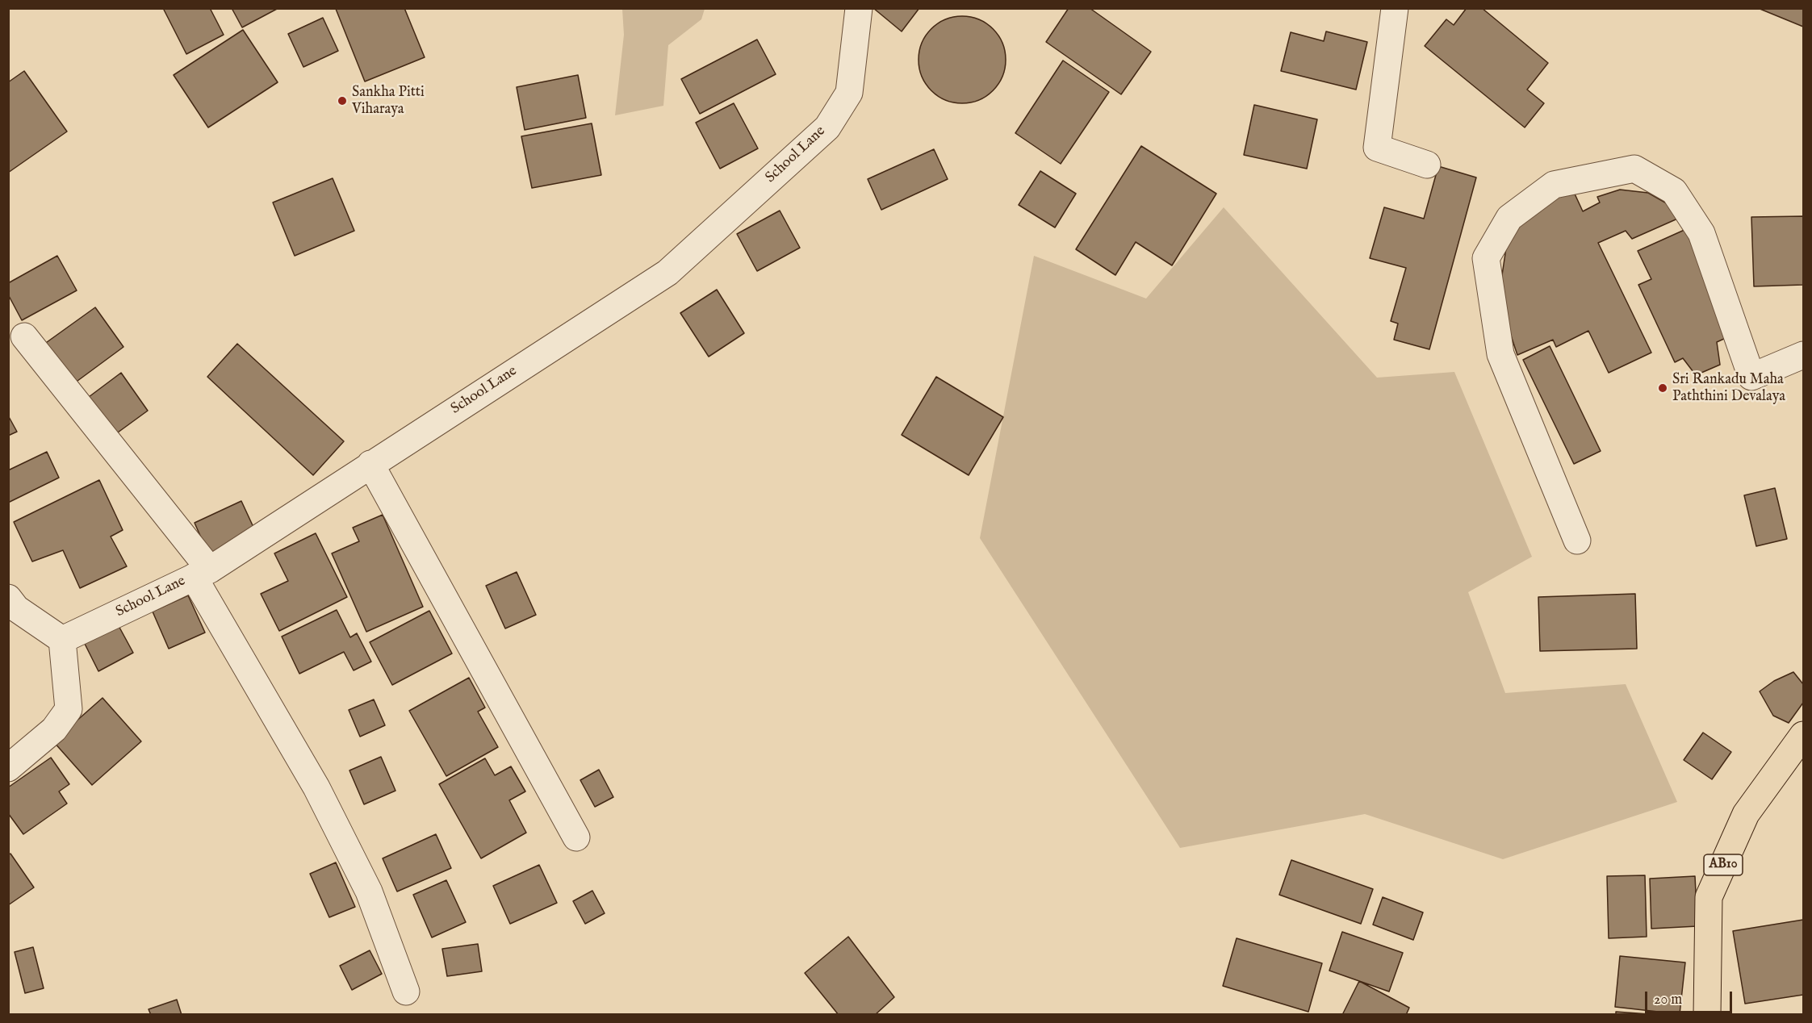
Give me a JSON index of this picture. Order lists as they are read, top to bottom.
{
  "streets": {
    "main road": ["AB10"],
    "street": ["School Lane"]
  },
  "places": ["Sankha Pitti Viharaya", "Sri Rankadu Maha Paththini Devalaya"],
  "scale_bar": "20 m"
}
